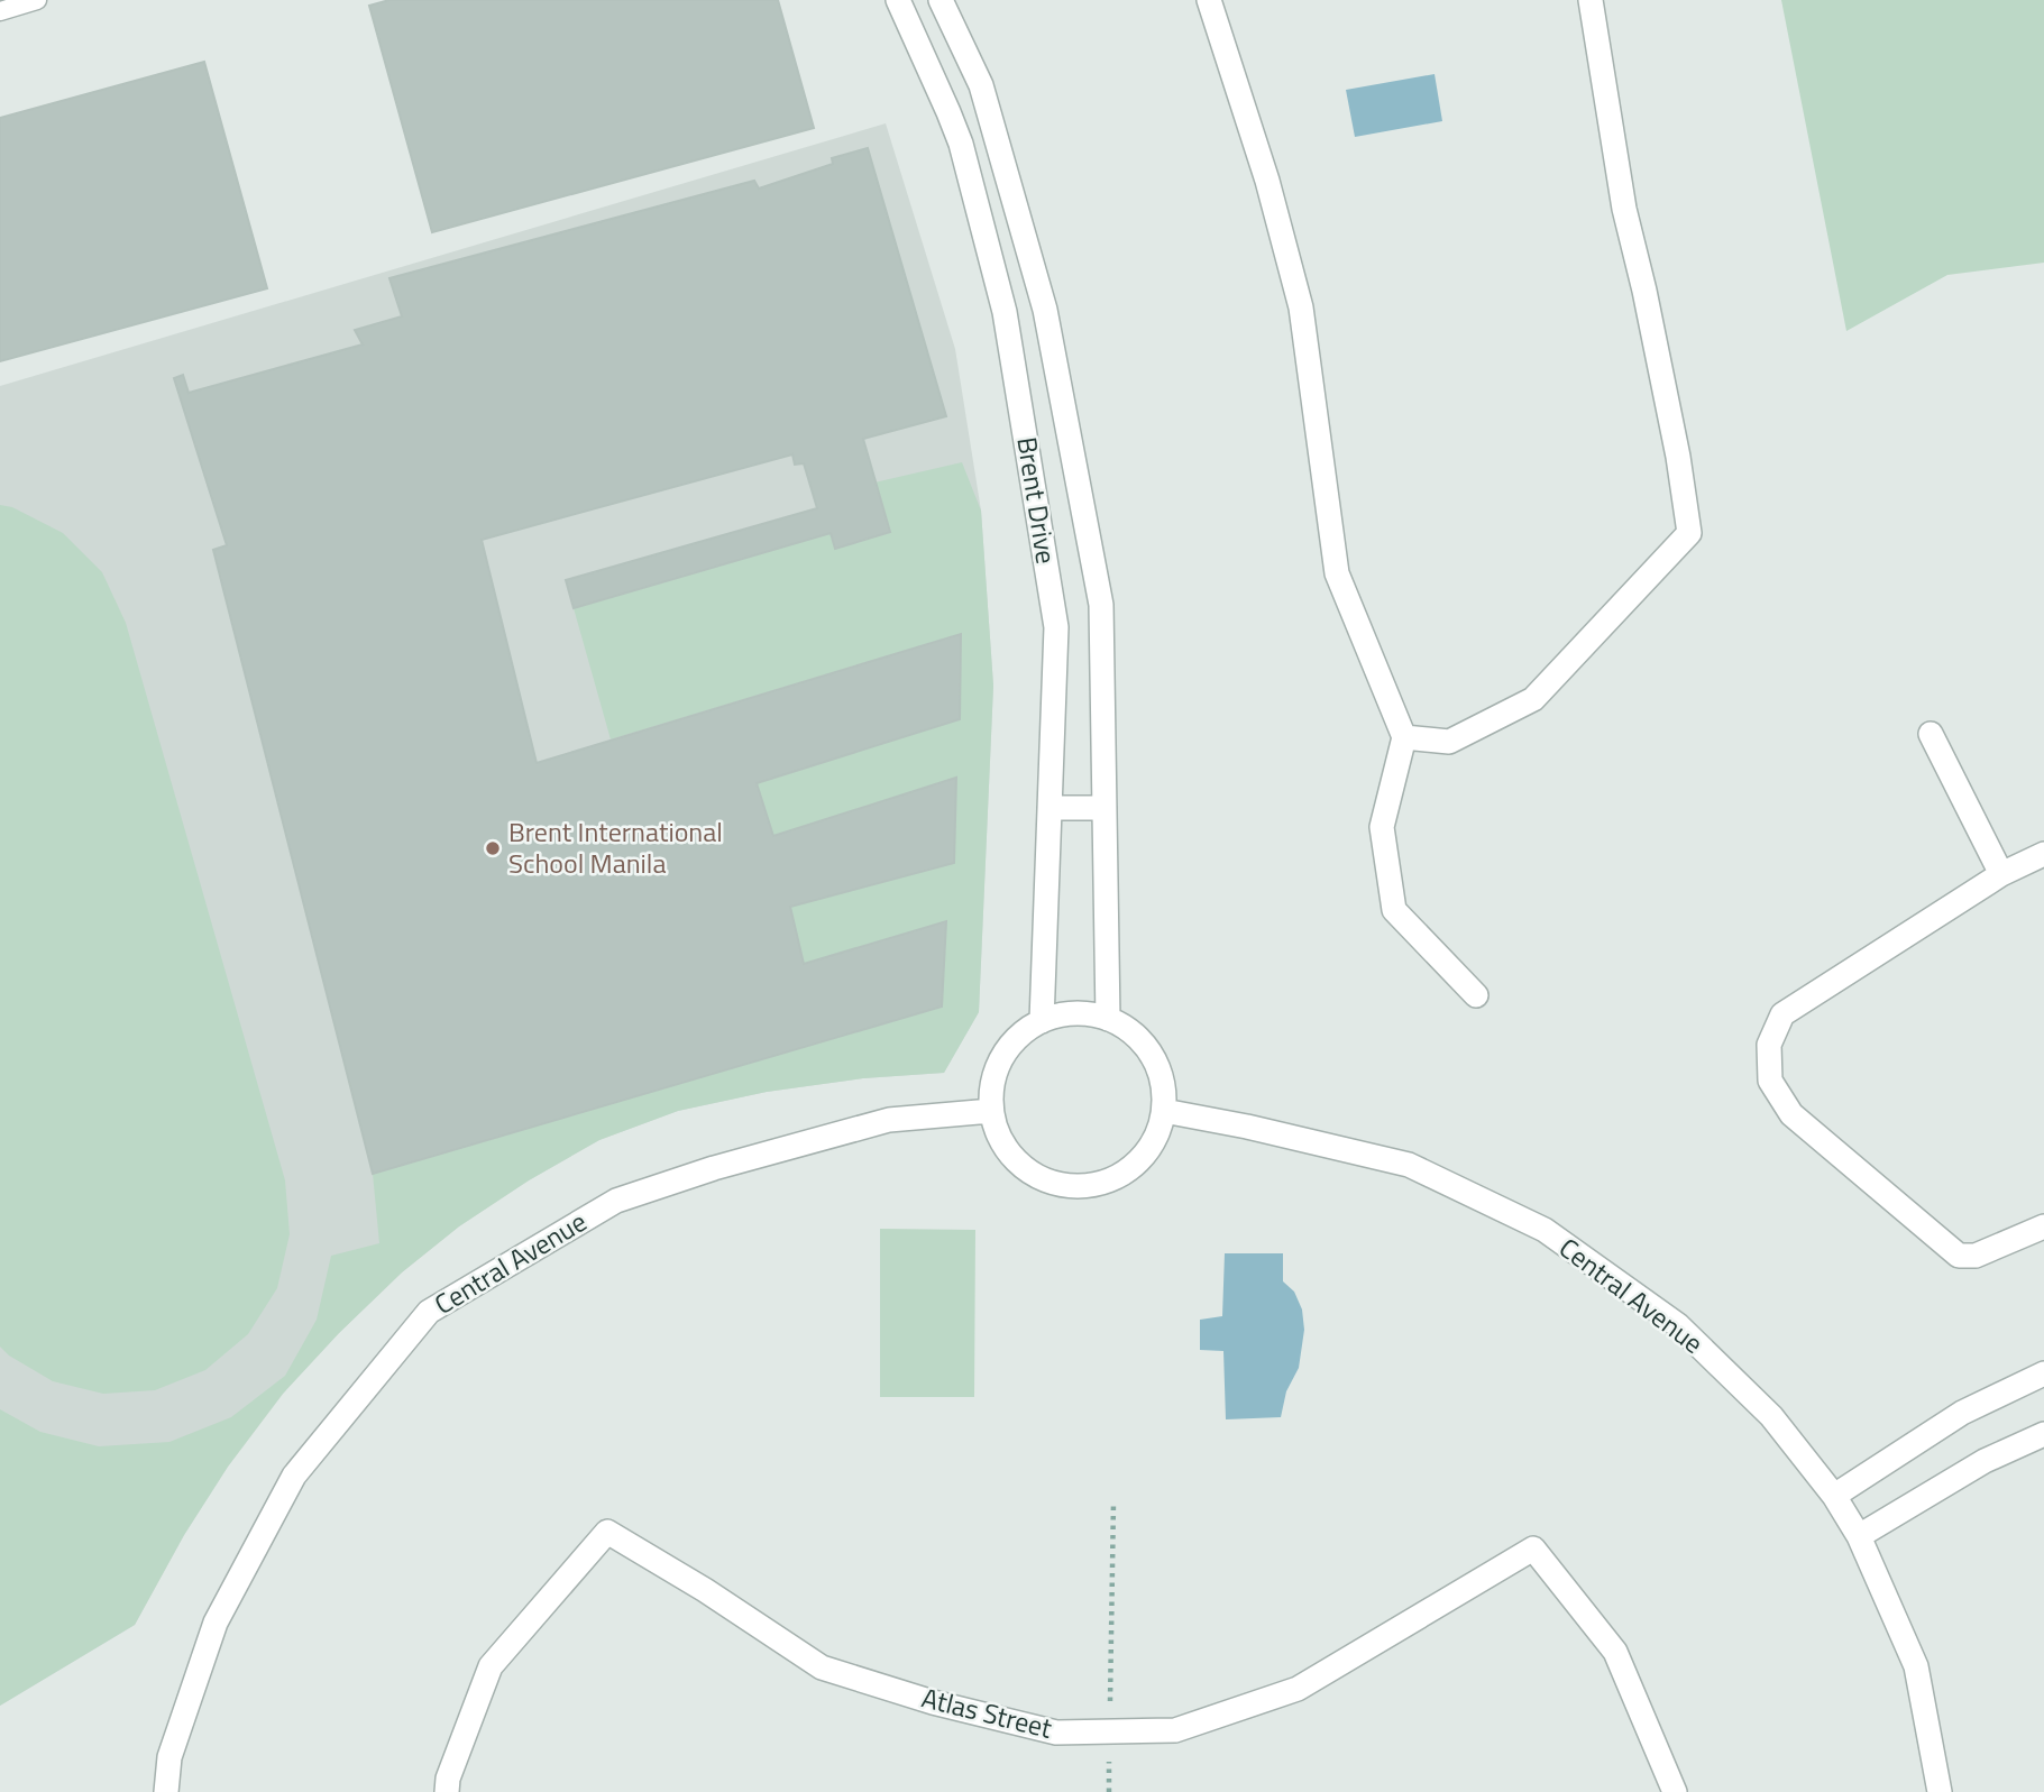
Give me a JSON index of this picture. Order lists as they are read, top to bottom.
{
  "streets": {
    "street": ["Brent Drive", "Central Avenue", "Atlas Street"]
  },
  "crossings": [
    ["Brent Drive", "Central Avenue"]
  ],
  "places": ["Brent International School Manila"]
}
